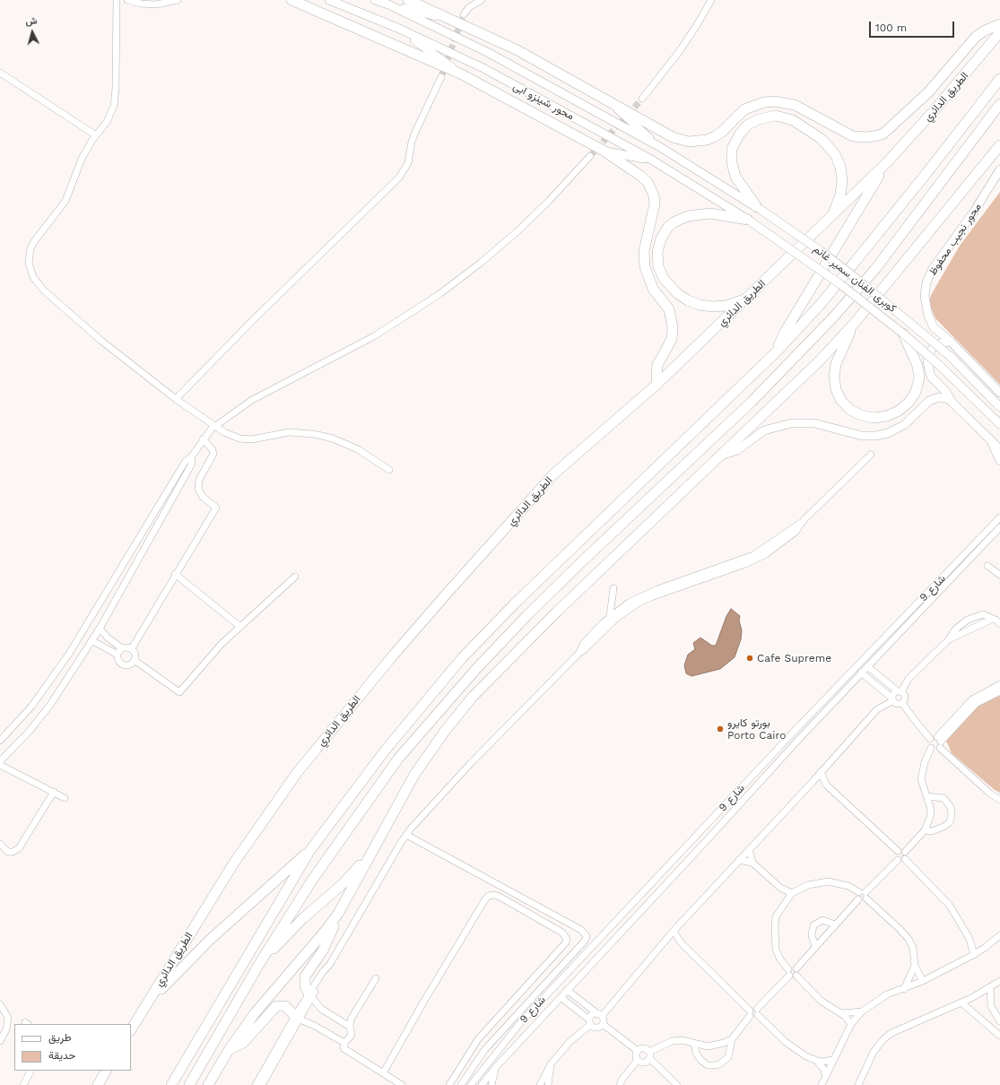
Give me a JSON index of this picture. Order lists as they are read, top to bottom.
{
  "streets": {
    "highway": ["الطريق الدائري"],
    "main road": ["محور شينزو ابى", "محور نجيب محفوظ", "كوبرى الفنان سمير غانم"],
    "street": ["شارع 9"]
  },
  "crossings": [
    ["محور شينزو ابى", "كوبرى الفنان سمير غانم"]
  ],
  "places": ["Cafe Supreme", "بورتو كايرو Porto Cairo"],
  "legend": ["طريق", "حديقة"],
  "scale_bar": "100 m",
  "north": "top"
}
